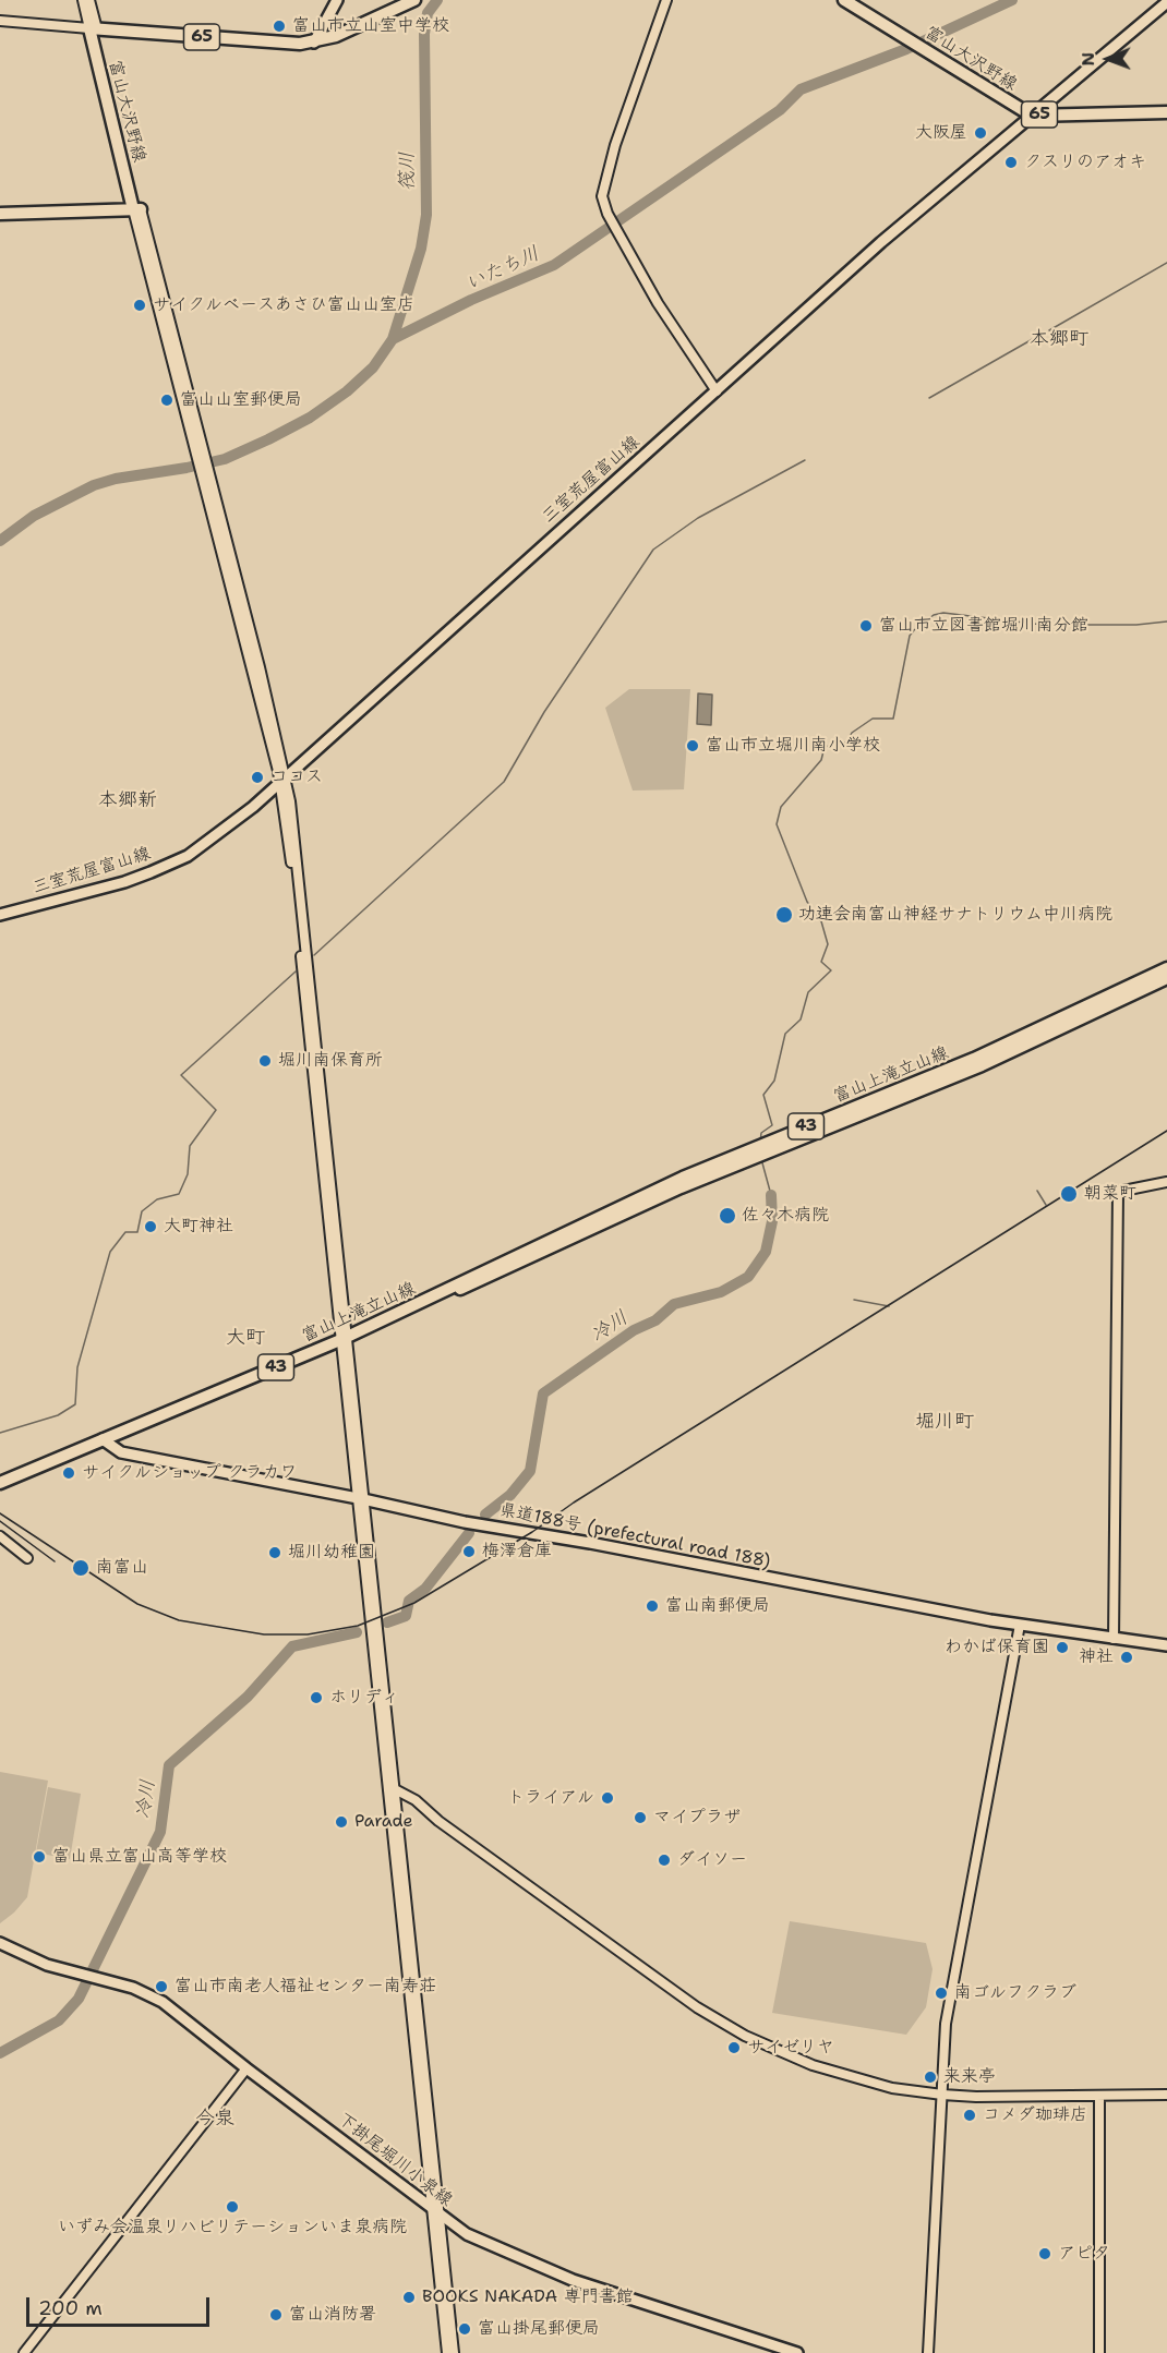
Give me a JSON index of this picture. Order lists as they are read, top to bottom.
{
  "streets": {
    "main road": [
      "65",
      "富山大沢野線",
      "三室荒屋富山線",
      "富山上滝立山線",
      "43",
      "県道188号 (prefectural road 188)",
      "下掛尾堀川小泉線"
    ]
  },
  "crossings": [
    ["65", "富山大沢野線"],
    ["65", "三室荒屋富山線"],
    ["富山大沢野線", "三室荒屋富山線"],
    ["富山上滝立山線", "43"],
    ["富山上滝立山線", "県道188号 (prefectural road 188)"],
    ["43", "県道188号 (prefectural road 188)"]
  ],
  "districts": [
    "本郷町",
    "本郷新",
    "大町",
    "堀川町",
    "今泉"
  ],
  "water": ["筏川", "いたち川", "冷川"],
  "places": [
    "富山市立山室中学校",
    "大阪屋",
    "クスリのアオキ",
    "サイクルベースあさひ富山山室店",
    "富山山室郵便局",
    "富山市立図書館堀川南分館",
    "富山市立堀川南小学校",
    "ココス",
    "功連会南富山神経サナトリウム中川病院",
    "堀川南保育所",
    "朝菜町",
    "佐々木病院",
    "大町神社",
    "サイクルショップ クラカワ",
    "梅澤倉庫",
    "堀川幼稚園",
    "南富山",
    "富山南郵便局",
    "わかば保育園",
    "神社",
    "ホリディ",
    "トライアル",
    "マイプラザ",
    "Parade",
    "富山県立富山高等学校",
    "ダイソー",
    "富山市南老人福祉センター南寿荘",
    "南ゴルフクラブ",
    "サイゼリヤ",
    "来来亭",
    "コメダ珈琲店",
    "いずみ会温泉リハビリテーションいま泉病院",
    "アピタ",
    "BOOKS NAKADA 専門書館",
    "富山消防署",
    "富山掛尾郵便局"
  ],
  "scale_bar": "200 m",
  "north": "left"
}
